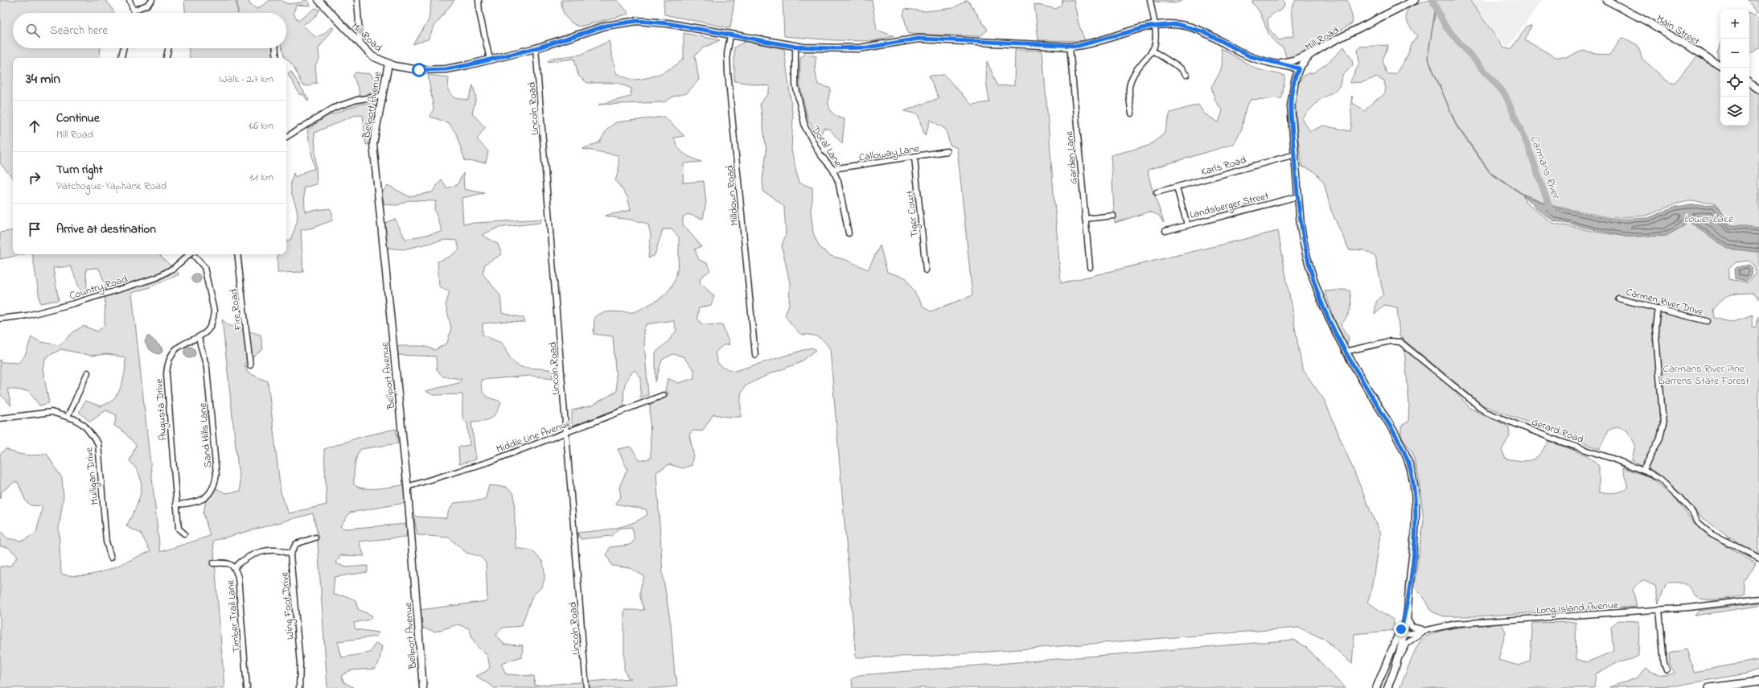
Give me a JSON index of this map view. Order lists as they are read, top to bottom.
{
  "streets": {
    "main road": ["Main Street", "Mill Road", "Bellport Avenue"],
    "street": [
      "Lincoln Road",
      "Doral Lane",
      "Calloway Lane",
      "Garden Lane",
      "Karls Road",
      "Milldown Road",
      "Landsberger Street",
      "Tiger Court",
      "Country Road",
      "Carmen River Drive",
      "Fire Road",
      "Augusta Drive",
      "Gerard Road",
      "Sand Hills Lane",
      "Middle Line Avenue",
      "Mulligan Drive",
      "Wing Foot Drive",
      "Long Island Avenue",
      "Timber Trail Lane"
    ]
  },
  "crossings": [
    ["Mill Road", "Bellport Avenue"],
    ["Mill Road", "Lincoln Road"],
    ["Mill Road", "Doral Lane"],
    ["Mill Road", "Garden Lane"],
    ["Mill Road", "Milldown Road"],
    ["Bellport Avenue", "Middle Line Avenue"],
    ["Lincoln Road", "Middle Line Avenue"],
    ["Doral Lane", "Calloway Lane"],
    ["Calloway Lane", "Tiger Court"],
    ["Augusta Drive", "Sand Hills Lane"]
  ],
  "water": ["Carmans River", "Lower Lake"],
  "parks": ["Carmans River Pine Barrens State Forest"],
  "page": {
    "map_buttons": ["+", "−"],
    "search": "Search here",
    "heading": ["34 min", "Walk · 2.7 km"],
    "list": [
      ["Continue", "Mill Road", "1.6 km"],
      ["Turn right", "Patchogue-Yaphank Road", "1.1 km"],
      "Arrive at destination"
    ]
  }
}
